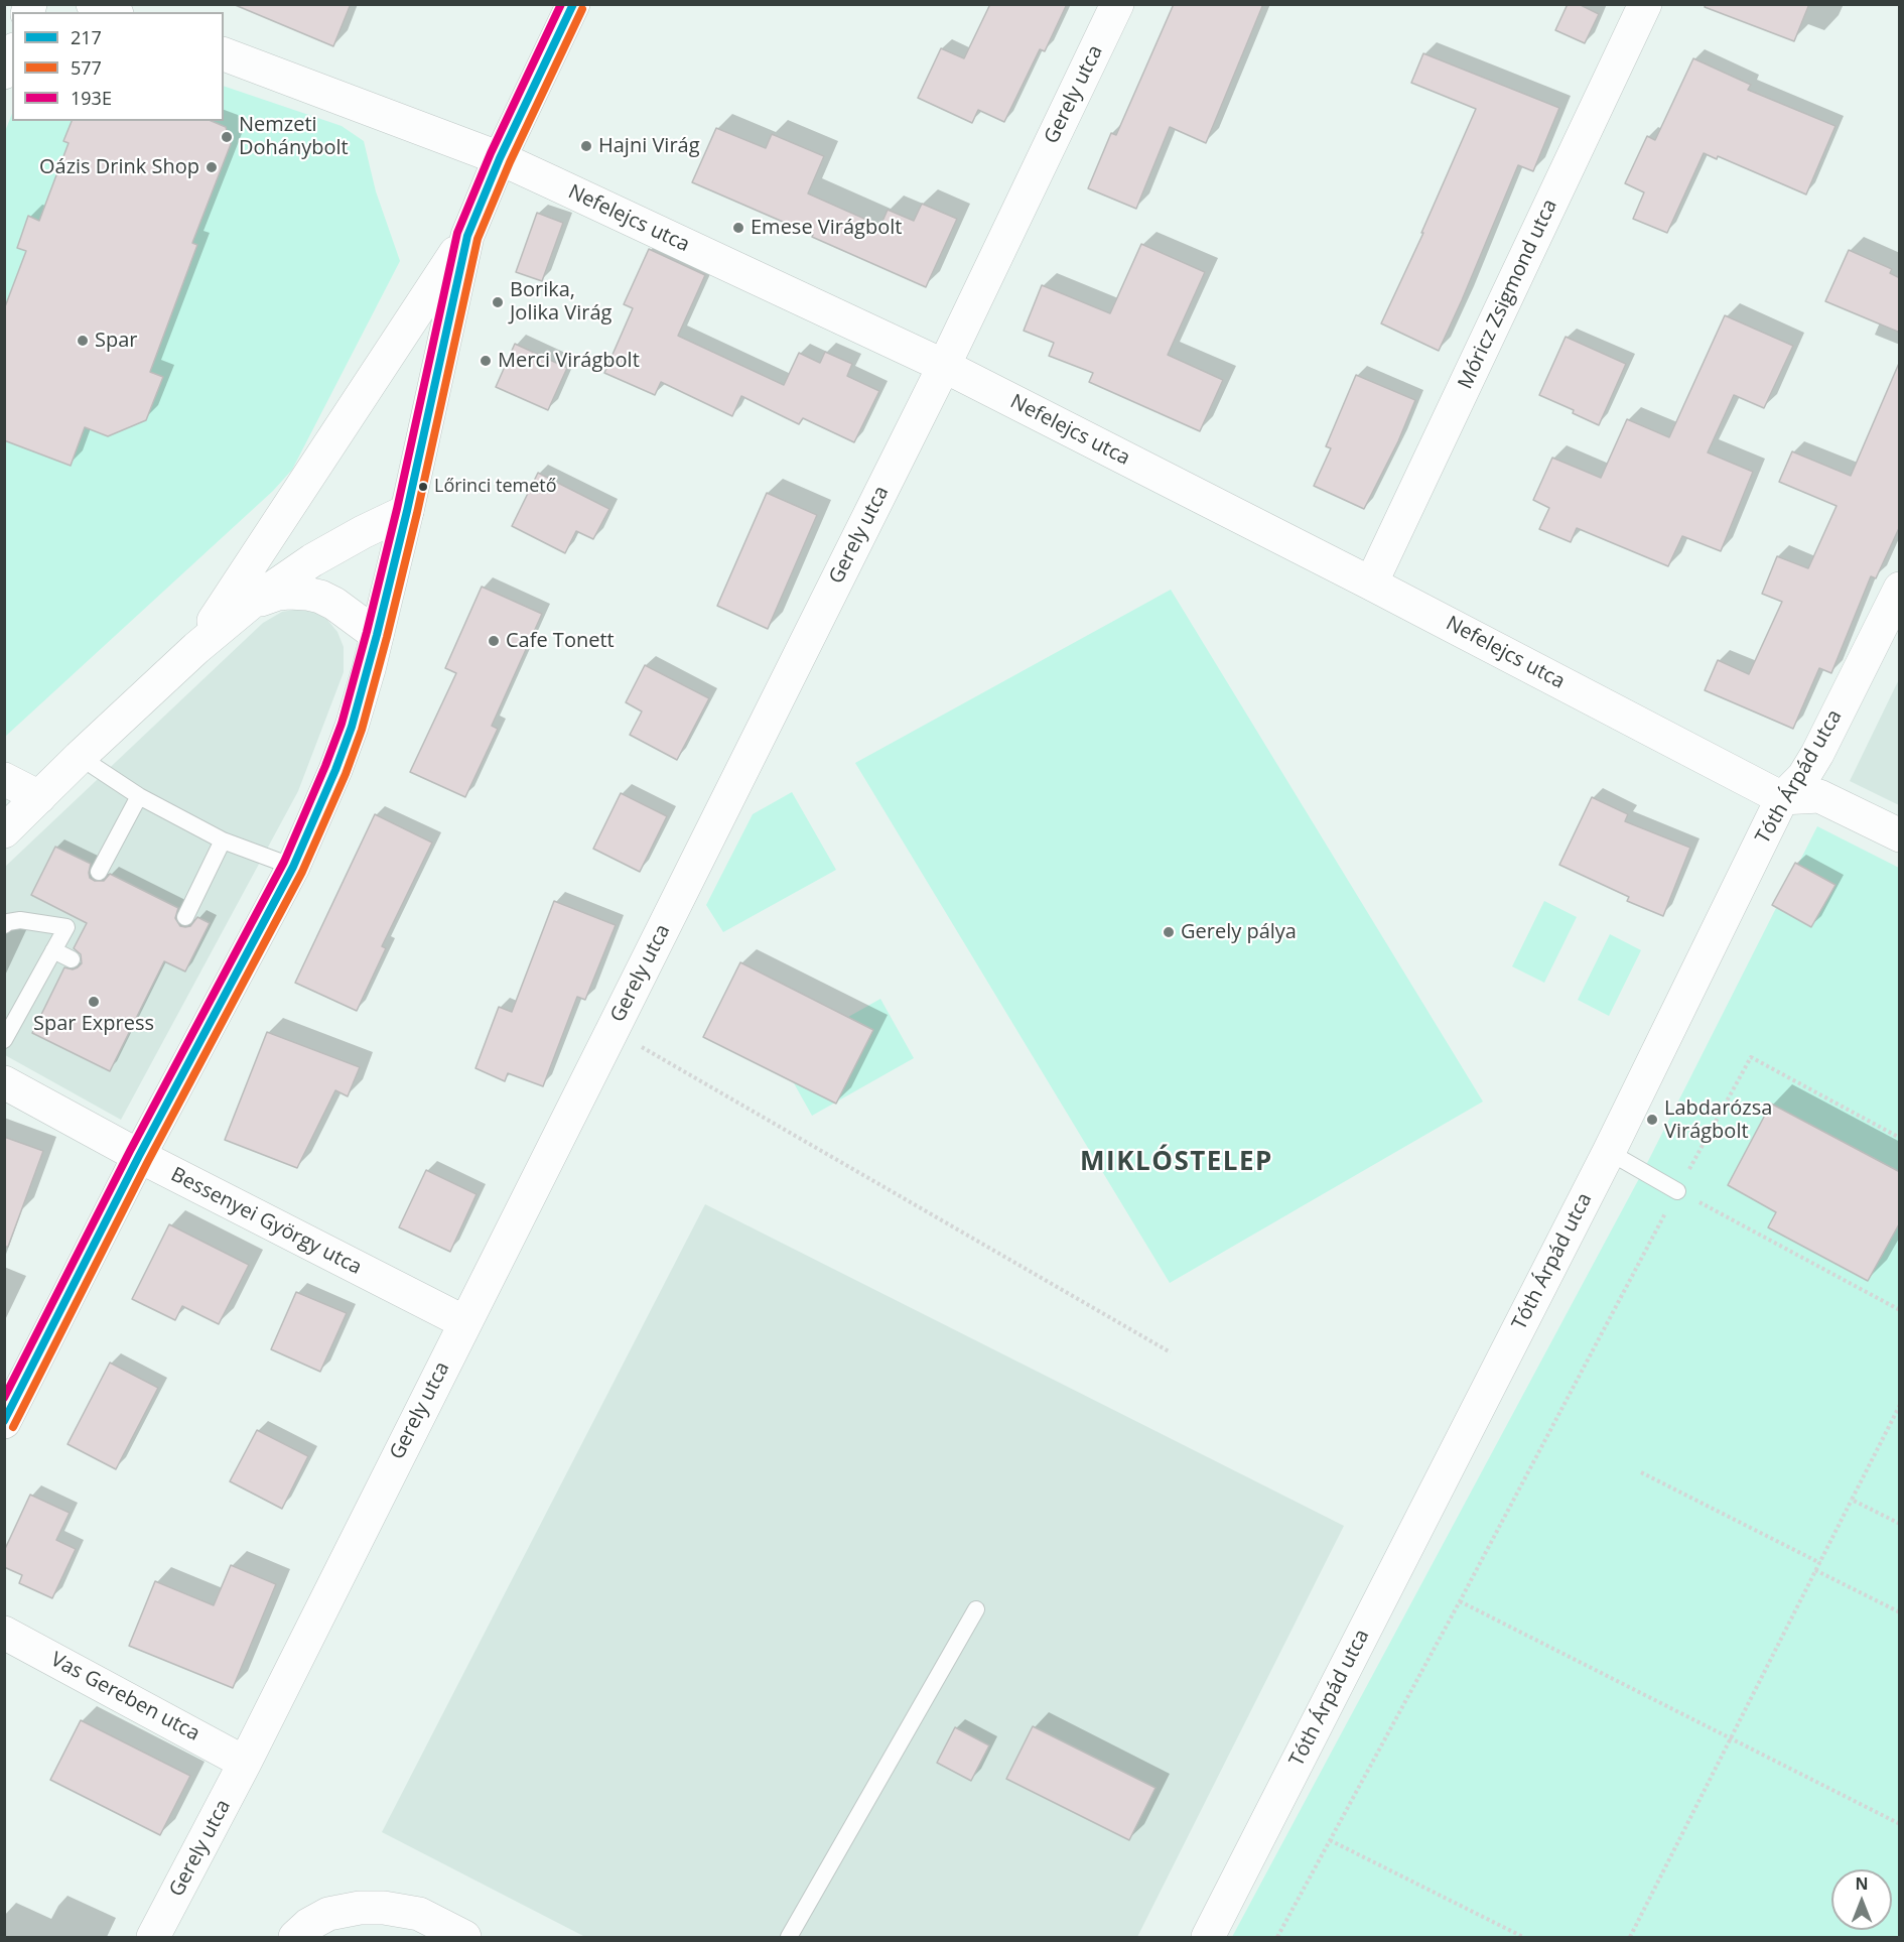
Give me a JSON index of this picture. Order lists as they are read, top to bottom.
{
  "streets": {
    "street": [
      "Gerely utca",
      "Nefelejcs utca",
      "Móricz Zsigmond utca",
      "Tóth Árpád utca",
      "Bessenyei György utca",
      "Vas Gereben utca"
    ]
  },
  "crossings": [
    ["Gerely utca", "Nefelejcs utca"],
    ["Gerely utca", "Bessenyei György utca"],
    ["Gerely utca", "Vas Gereben utca"],
    ["Nefelejcs utca", "Móricz Zsigmond utca"],
    ["Nefelejcs utca", "Tóth Árpád utca"]
  ],
  "districts": ["MIKLÓSTELEP"],
  "places": [
    "Nemzeti Dohánybolt",
    "Hajni Virág",
    "Oázis Drink Shop",
    "Emese Virágbolt",
    "Borika, Jolika Virág",
    "Spar",
    "Merci Virágbolt",
    "Lőrinci temető",
    "Cafe Tonett",
    "Gerely pálya",
    "Spar Express",
    "Labdarózsa Virágbolt"
  ],
  "lines": ["transit line 217", "transit line 193E", "transit line 577"],
  "legend": ["217", "577", "193E"],
  "north": "top"
}
